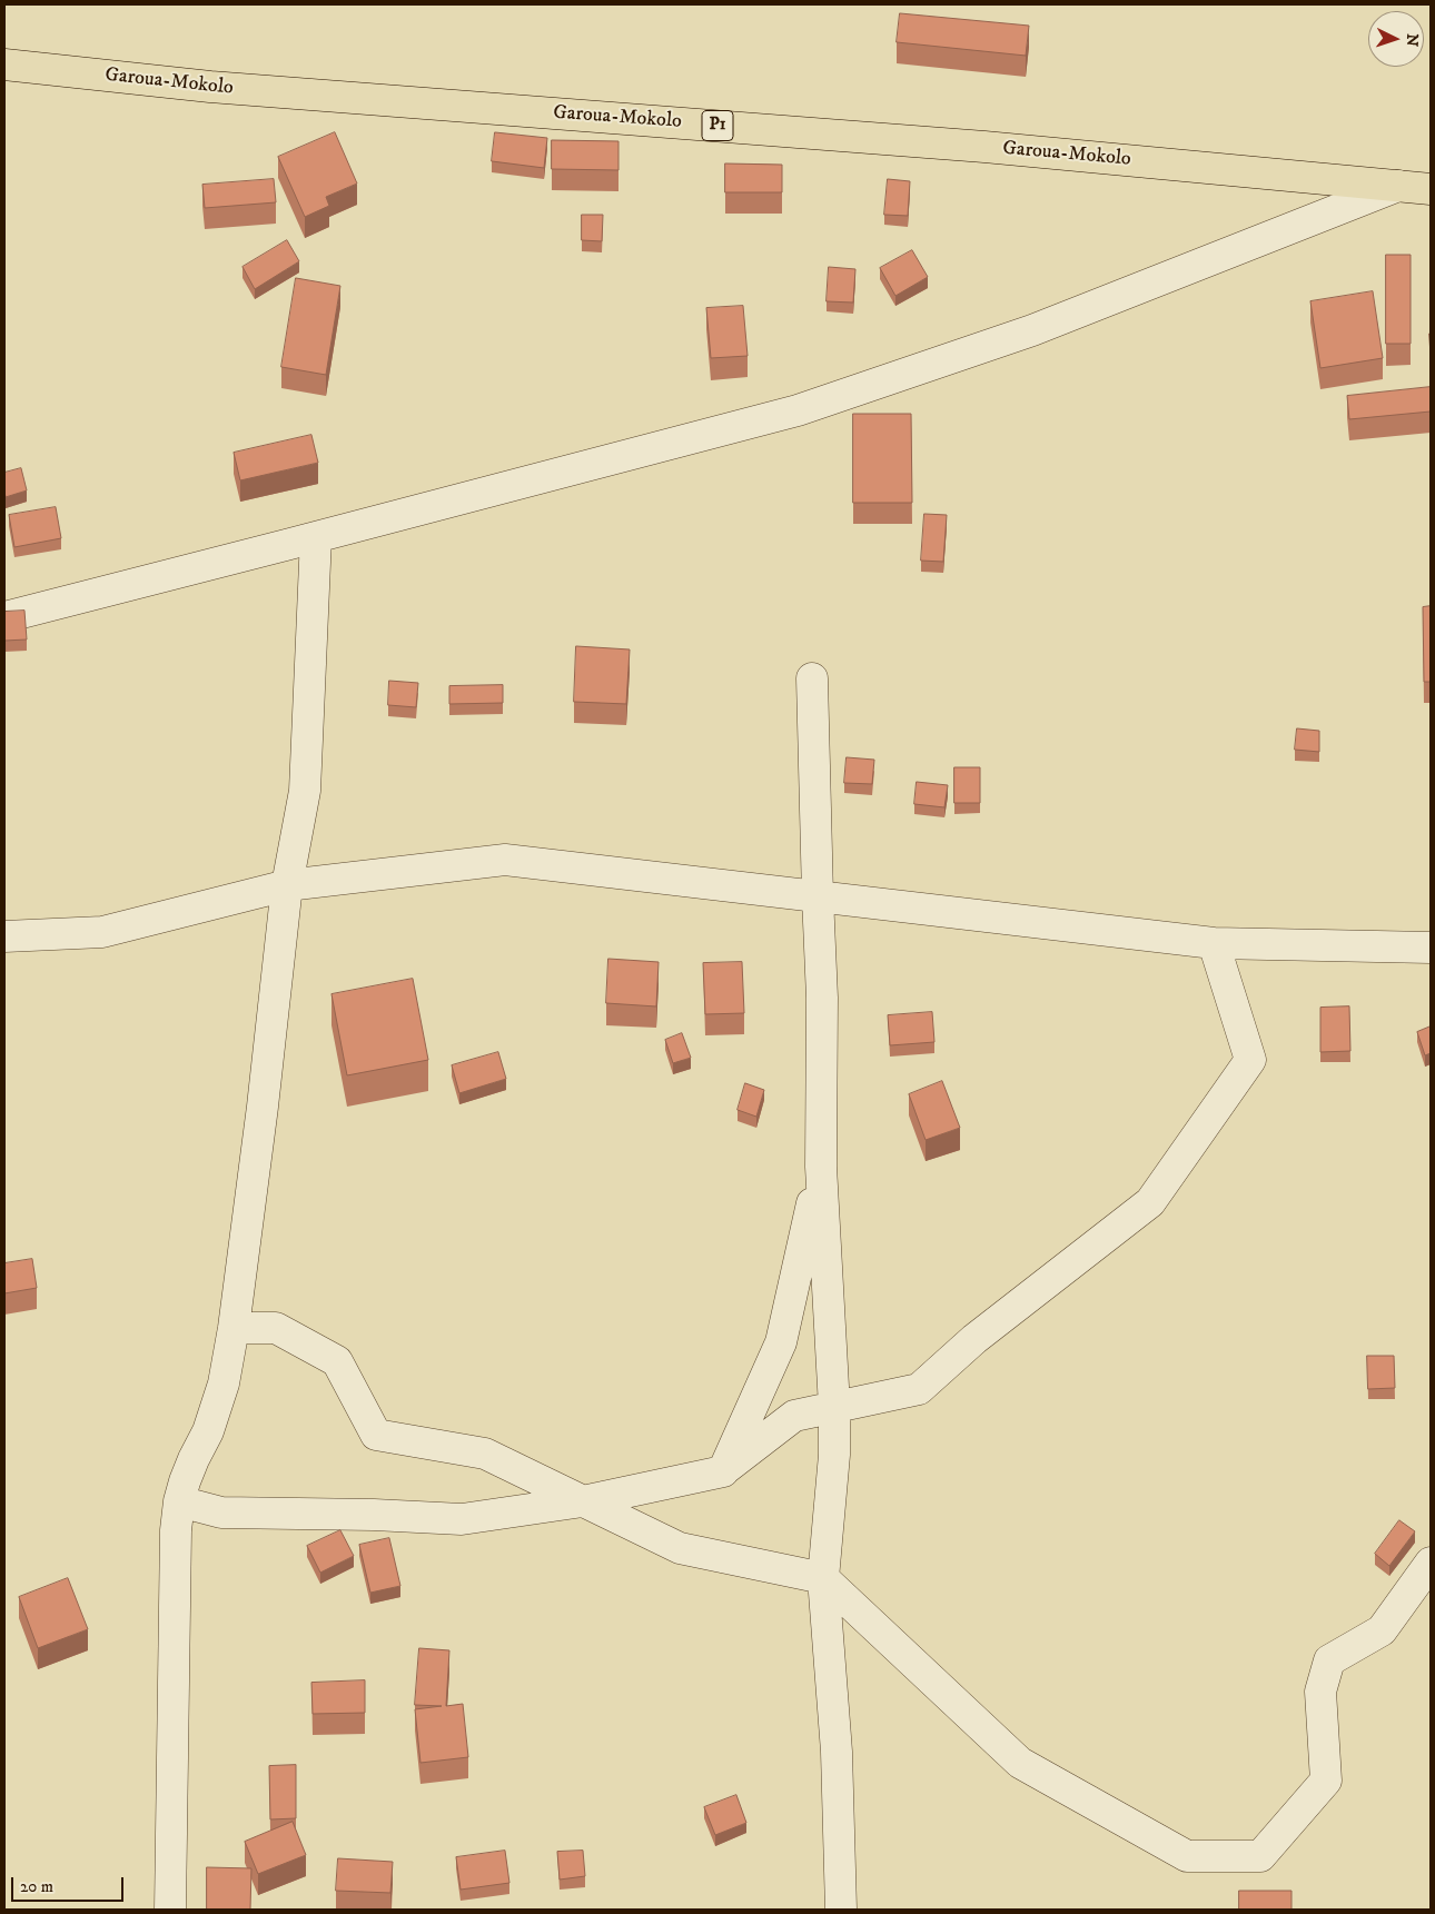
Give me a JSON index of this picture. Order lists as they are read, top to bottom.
{
  "streets": {
    "main road": ["Garoua-Mokolo", "P1"]
  },
  "scale_bar": "20 m",
  "north": "right"
}
